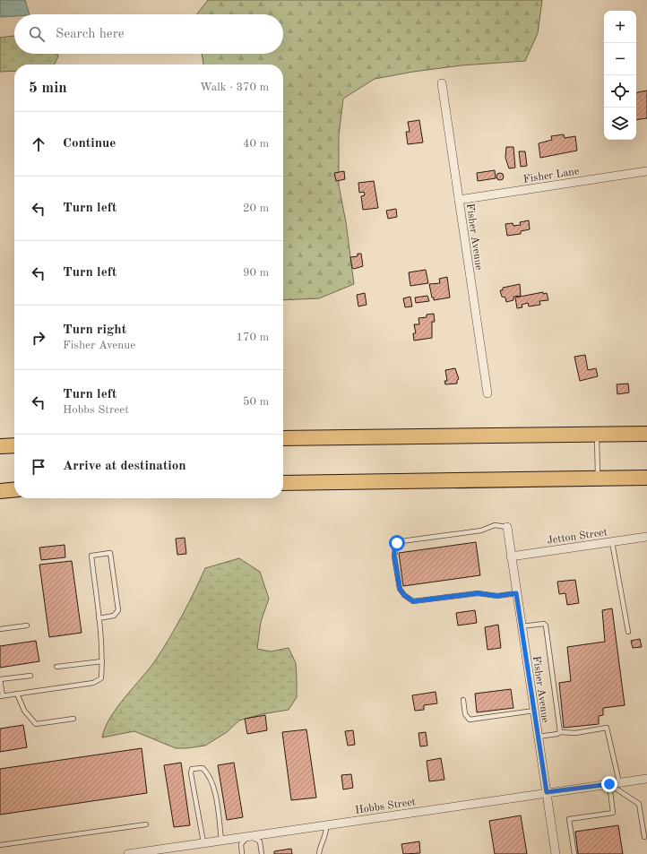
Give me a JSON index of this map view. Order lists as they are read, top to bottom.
{
  "streets": {
    "street": [
      "Fisher Lane",
      "Fisher Avenue",
      "Jetton Street",
      "Hobbs Street"
    ]
  },
  "crossings": [
    ["Fisher Lane", "Fisher Avenue"],
    ["Fisher Avenue", "Jetton Street"],
    ["Fisher Avenue", "Hobbs Street"]
  ],
  "page": {
    "map_buttons": ["+", "−"],
    "search": "Search here",
    "heading": ["5 min", "Walk · 370 m"],
    "list": [
      ["Continue", "40 m"],
      ["Turn left", "20 m"],
      ["Turn left", "90 m"],
      ["Turn right", "Fisher Avenue", "170 m"],
      ["Turn left", "Hobbs Street", "50 m"],
      "Arrive at destination"
    ]
  }
}
